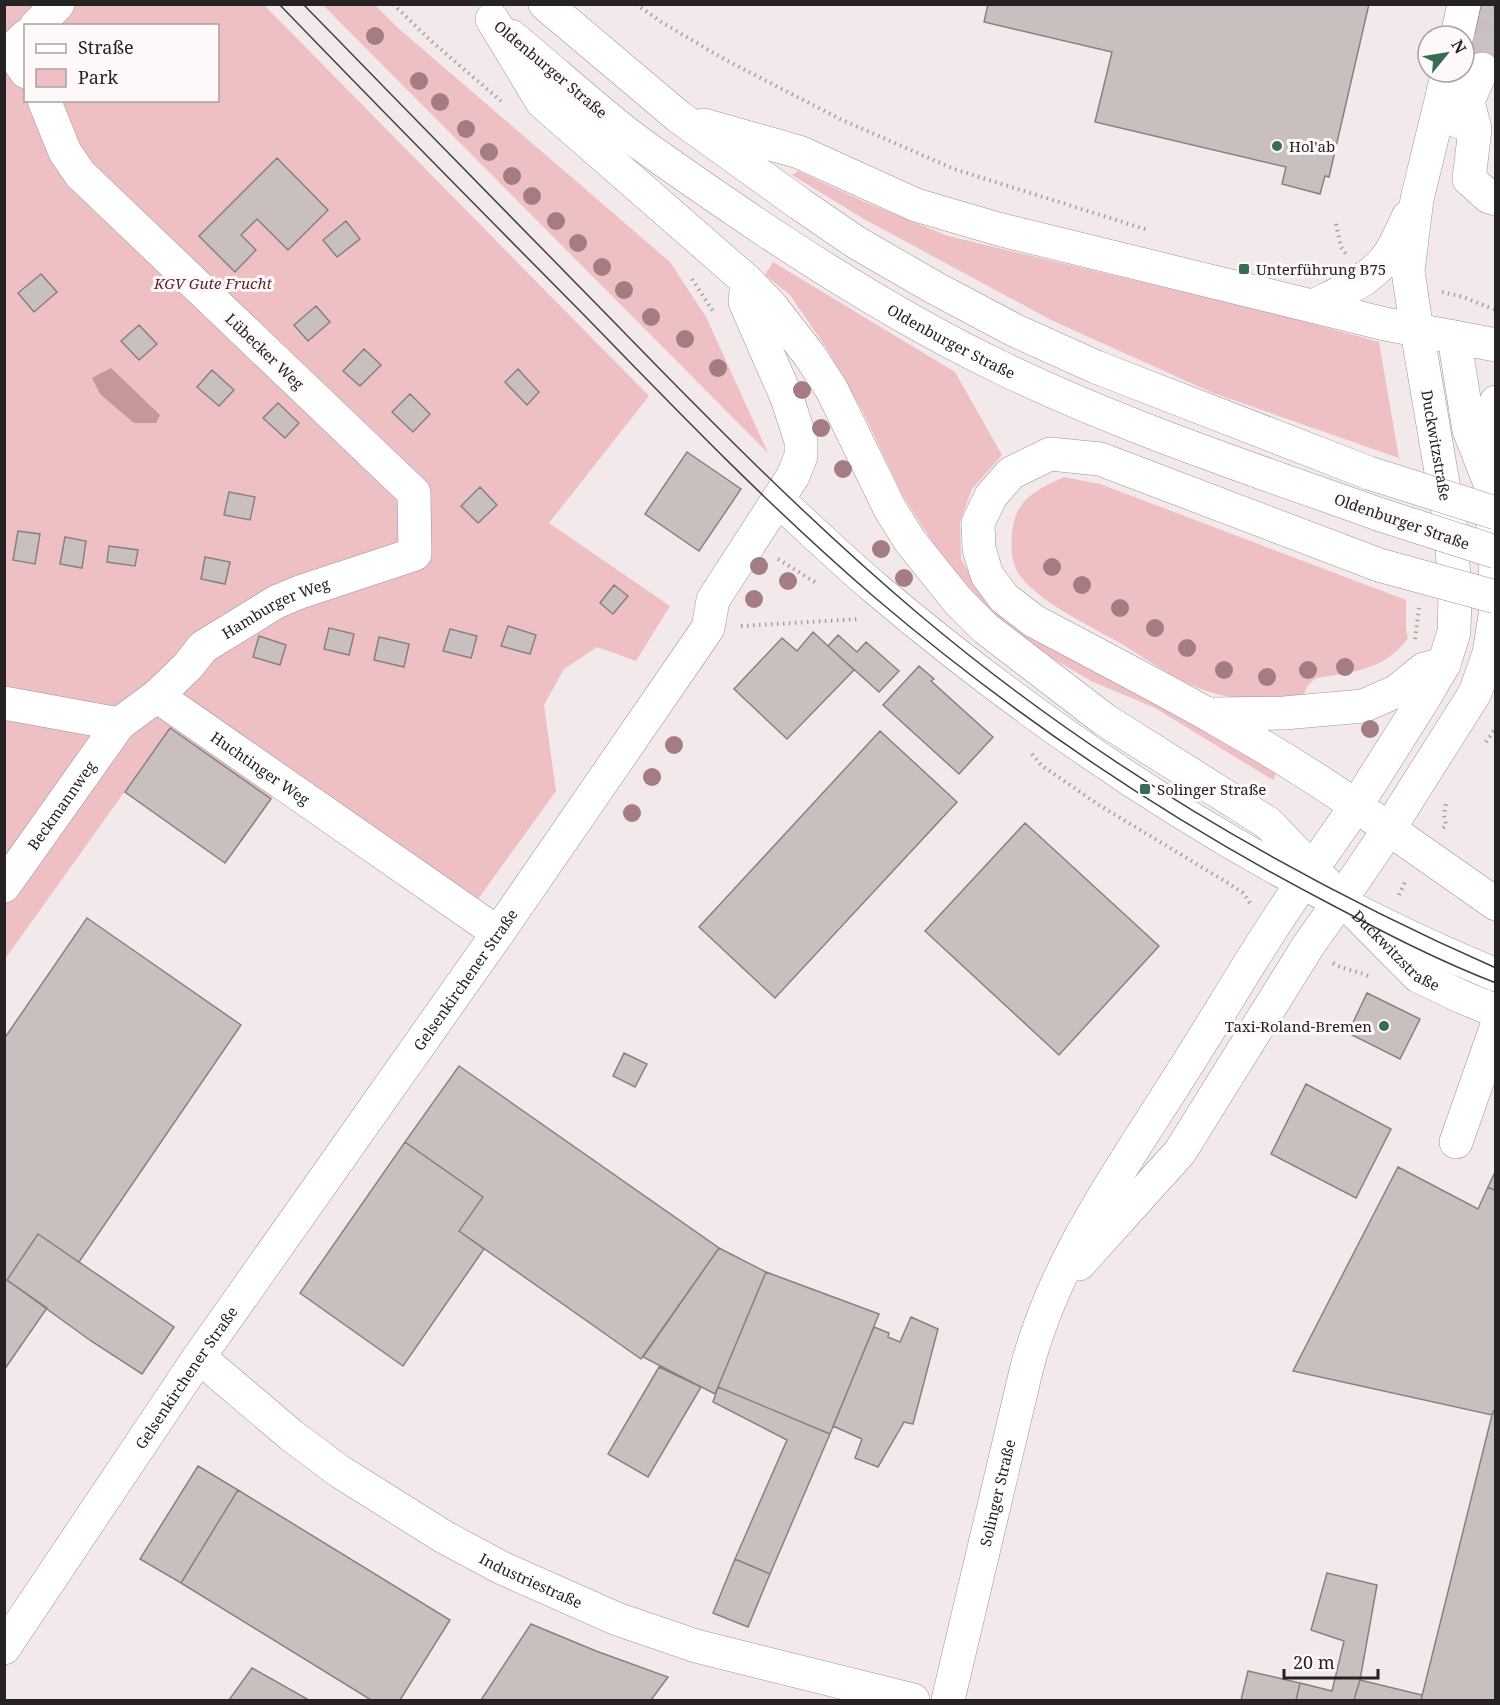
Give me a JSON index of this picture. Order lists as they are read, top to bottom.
{
  "streets": {
    "main road": [
      "Oldenburger Straße",
      "Lübecker Weg",
      "Duckwitzstraße",
      "Hamburger Weg",
      "Huchtinger Weg",
      "Beckmannweg",
      "Gelsenkirchener Straße",
      "Solinger Straße",
      "Industriestraße"
    ]
  },
  "crossings": [
    ["Lübecker Weg", "Hamburger Weg"],
    ["Duckwitzstraße", "Solinger Straße"],
    ["Hamburger Weg", "Huchtinger Weg"],
    ["Huchtinger Weg", "Gelsenkirchener Straße"],
    ["Gelsenkirchener Straße", "Industriestraße"]
  ],
  "parks": ["KGV Gute Frucht"],
  "places": {
    "other": ["Hol'ab", "Taxi-Roland-Bremen"],
    "transit": ["Unterführung B75", "Solinger Straße"]
  },
  "legend": ["Straße", "Park"],
  "scale_bar": "20 m",
  "north": "top right"
}
